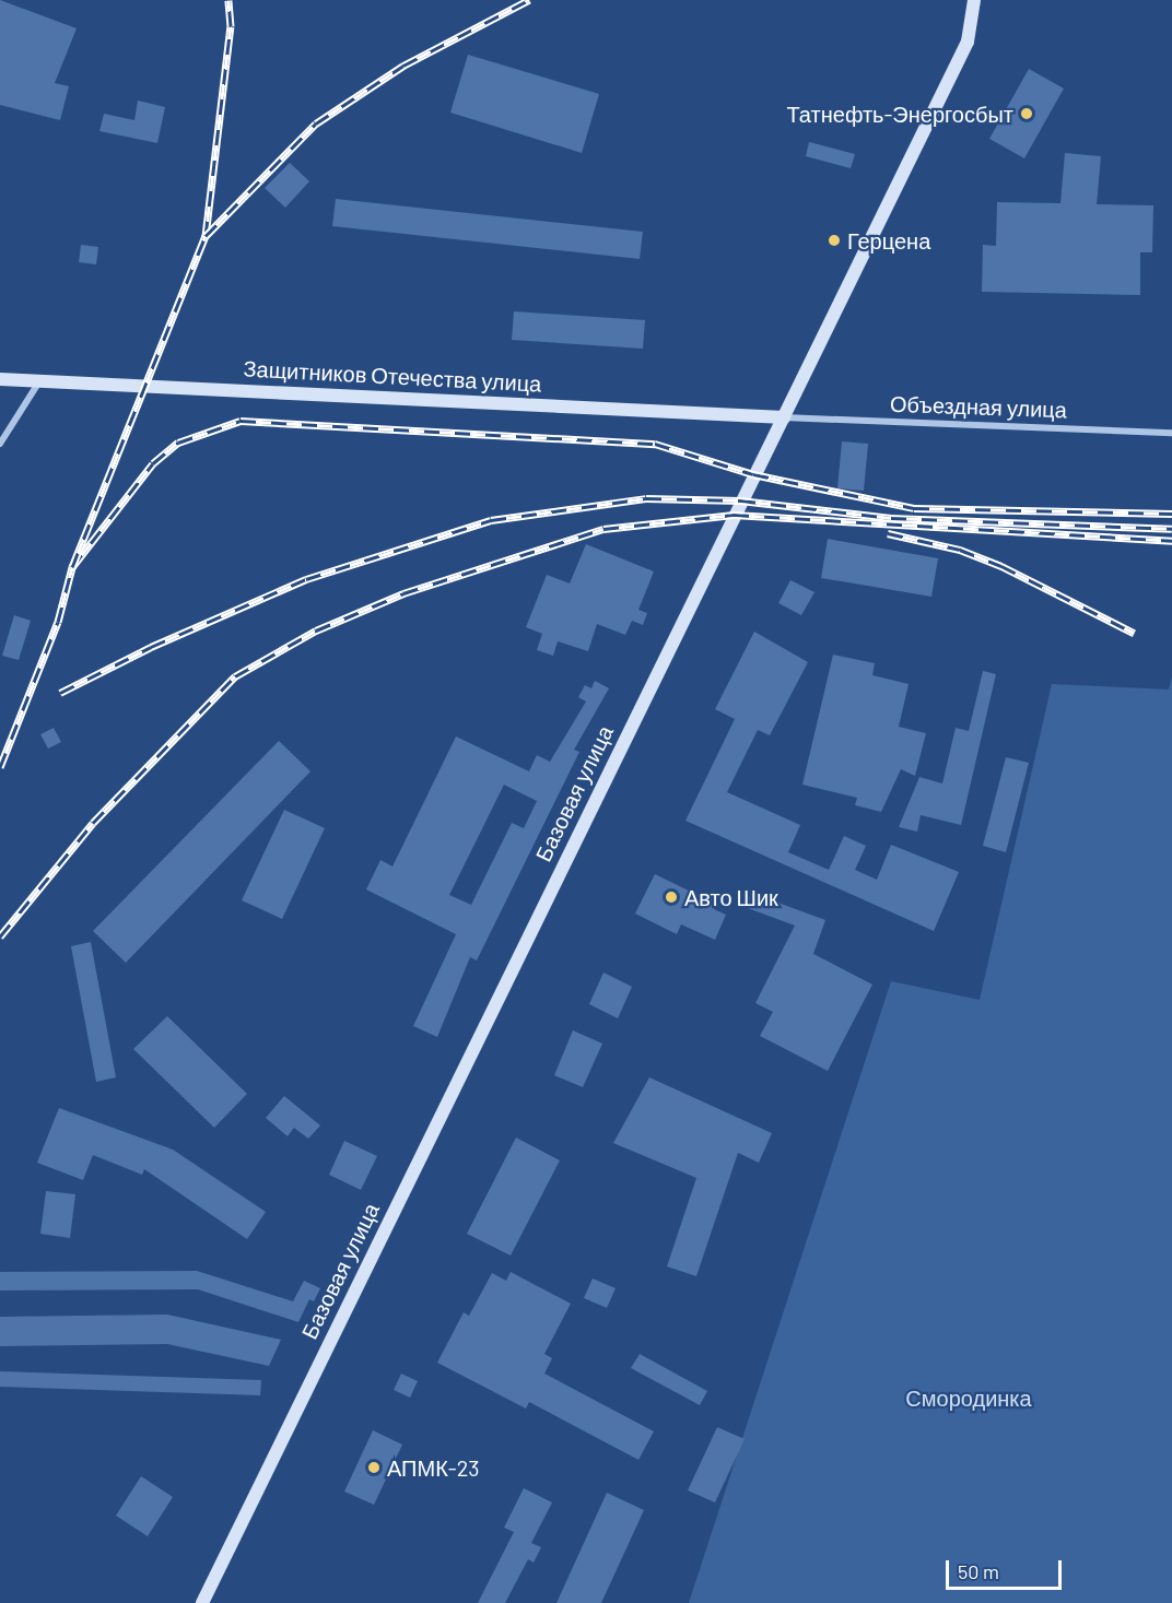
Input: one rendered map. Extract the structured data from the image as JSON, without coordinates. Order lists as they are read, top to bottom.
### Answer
{
  "streets": {
    "main road": ["Защитников Отечества улица", "Базовая улица"],
    "street": ["Объездная улица"]
  },
  "crossings": [
    ["Защитников Отечества улица", "Объездная улица"],
    ["Защитников Отечества улица", "Базовая улица"],
    ["Объездная улица", "Базовая улица"]
  ],
  "parks": ["Смородинка"],
  "places": [
    "Татнефть-Энергосбыт",
    "Герцена",
    "Авто Шик",
    "АПМК-23"
  ],
  "scale_bar": "50 m"
}
